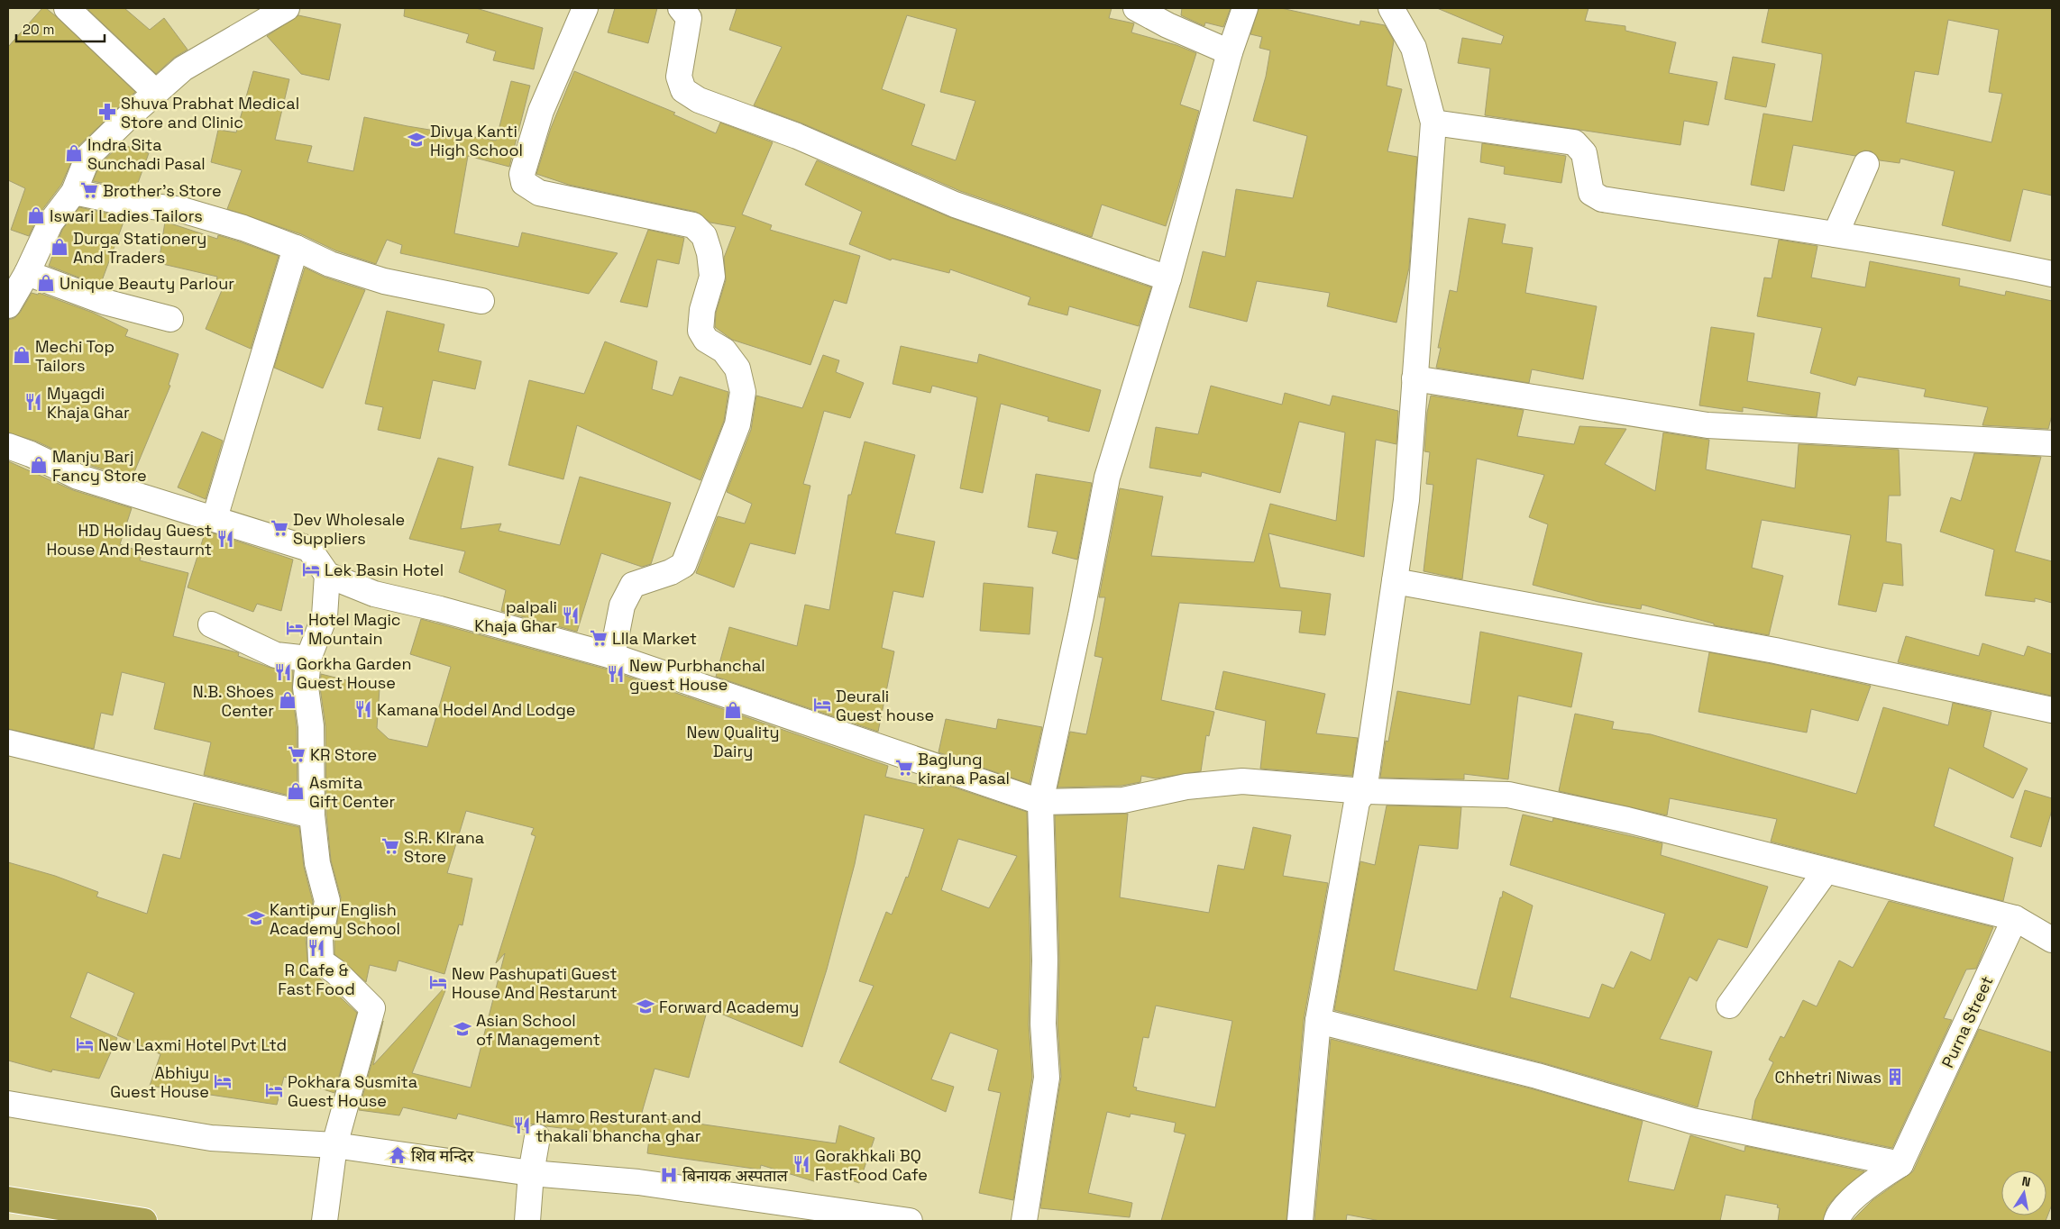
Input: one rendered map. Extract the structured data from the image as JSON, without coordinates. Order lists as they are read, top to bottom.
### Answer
{
  "streets": {
    "street": ["Purna Street"]
  },
  "places": {
    "pharmacy": ["Shuva Prabhat Medical Store and Clinic"],
    "school or university": [
      "Divya Kanti High School",
      "Kantipur English Academy School",
      "Forward Academy",
      "Asian School of Management"
    ],
    "shop": [
      "Indra Sita Sunchadi Pasal",
      "Iswari Ladies Tailors",
      "Durga Stationery And Traders",
      "Unique Beauty Parlour",
      "Mechi Top Tailors",
      "Manju Barj Fancy Store",
      "N.B. Shoes Center",
      "New Quality Dairy",
      "Asmita Gift Center"
    ],
    "supermarket": [
      "Brother's Store",
      "Dev Wholesale Suppliers",
      "LIla Market",
      "KR Store",
      "Baglung kirana Pasal",
      "S.R. KIrana Store"
    ],
    "restaurant": [
      "Myagdi Khaja Ghar",
      "HD Holiday Guest House And Restaurnt",
      "palpali Khaja Ghar",
      "Gorkha Garden Guest House",
      "New Purbhanchal guest House",
      "Kamana Hodel And Lodge",
      "R Cafe & Fast Food",
      "Hamro Resturant and thakali bhancha ghar",
      "Gorakhkali BQ FastFood Cafe"
    ],
    "hotel": [
      "Lek Basin Hotel",
      "Hotel Magic Mountain",
      "Deurali Guest house",
      "New Pashupati Guest House And Restarunt",
      "New Laxmi Hotel Pvt Ltd",
      "Abhiyu Guest House",
      "Pokhara Susmita Guest House"
    ],
    "building": ["Chhetri Niwas"],
    "temple": ["शिव मन्दिर"],
    "hospital": ["बिनायक अस्पताल"]
  },
  "scale_bar": "20 m",
  "north": "top"
}
